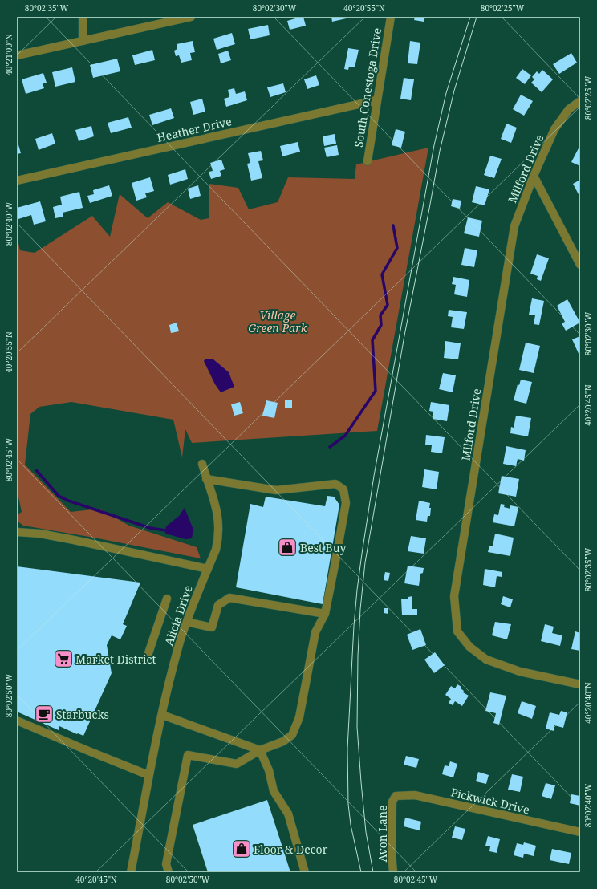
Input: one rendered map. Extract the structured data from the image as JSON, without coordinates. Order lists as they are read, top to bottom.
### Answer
{
  "streets": {
    "street": [
      "South Conestoga Drive",
      "Heather Drive",
      "Milford Drive",
      "Alicia Drive",
      "Pickwick Drive",
      "Avon Lane"
    ]
  },
  "crossings": [
    ["South Conestoga Drive", "Heather Drive"],
    ["Pickwick Drive", "Avon Lane"]
  ],
  "parks": ["Village Green Park"],
  "places": {
    "shop": ["Best Buy", "Floor & Decor"],
    "supermarket": ["Market District"],
    "cafe": ["Starbucks"]
  },
  "coordinates": [
    "80°02'35\"W",
    "80°02'30\"W",
    "40°20'55\"N",
    "80°02'25\"W",
    "40°21'00\"N",
    "80°02'40\"W",
    "40°20'45\"N",
    "80°02'45\"W",
    "80°02'50\"W",
    "40°20'40\"N"
  ]
}
